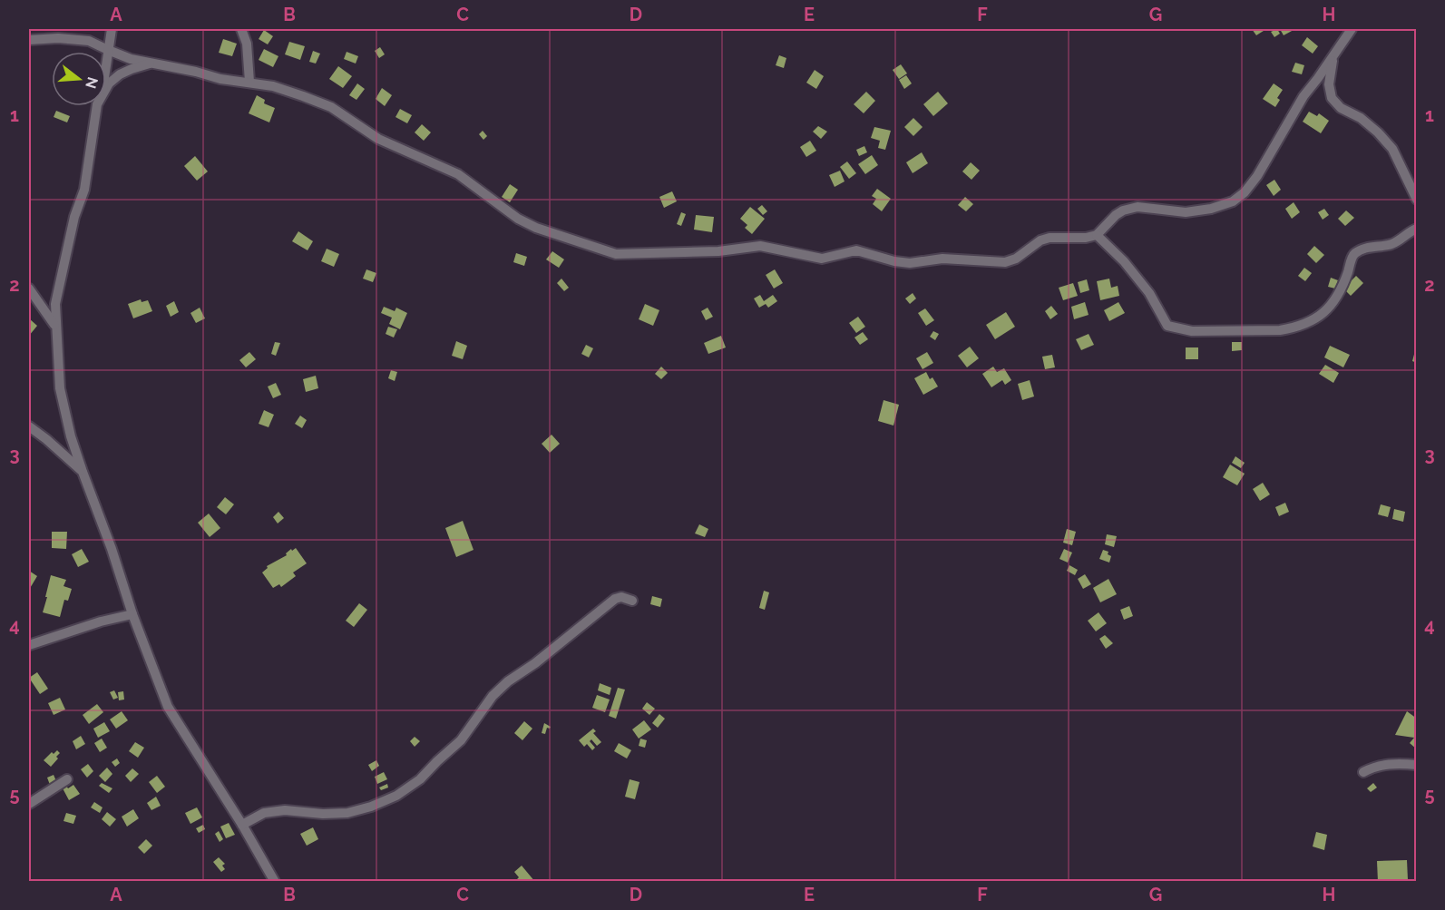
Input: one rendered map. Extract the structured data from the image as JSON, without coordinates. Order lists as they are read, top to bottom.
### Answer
{
  "north": "right",
  "grid": {
    "columns": [
      "A",
      "B",
      "C",
      "D",
      "E",
      "F",
      "G",
      "H"
    ],
    "rows": [
      "1",
      "2",
      "3",
      "4",
      "5"
    ]
  }
}
